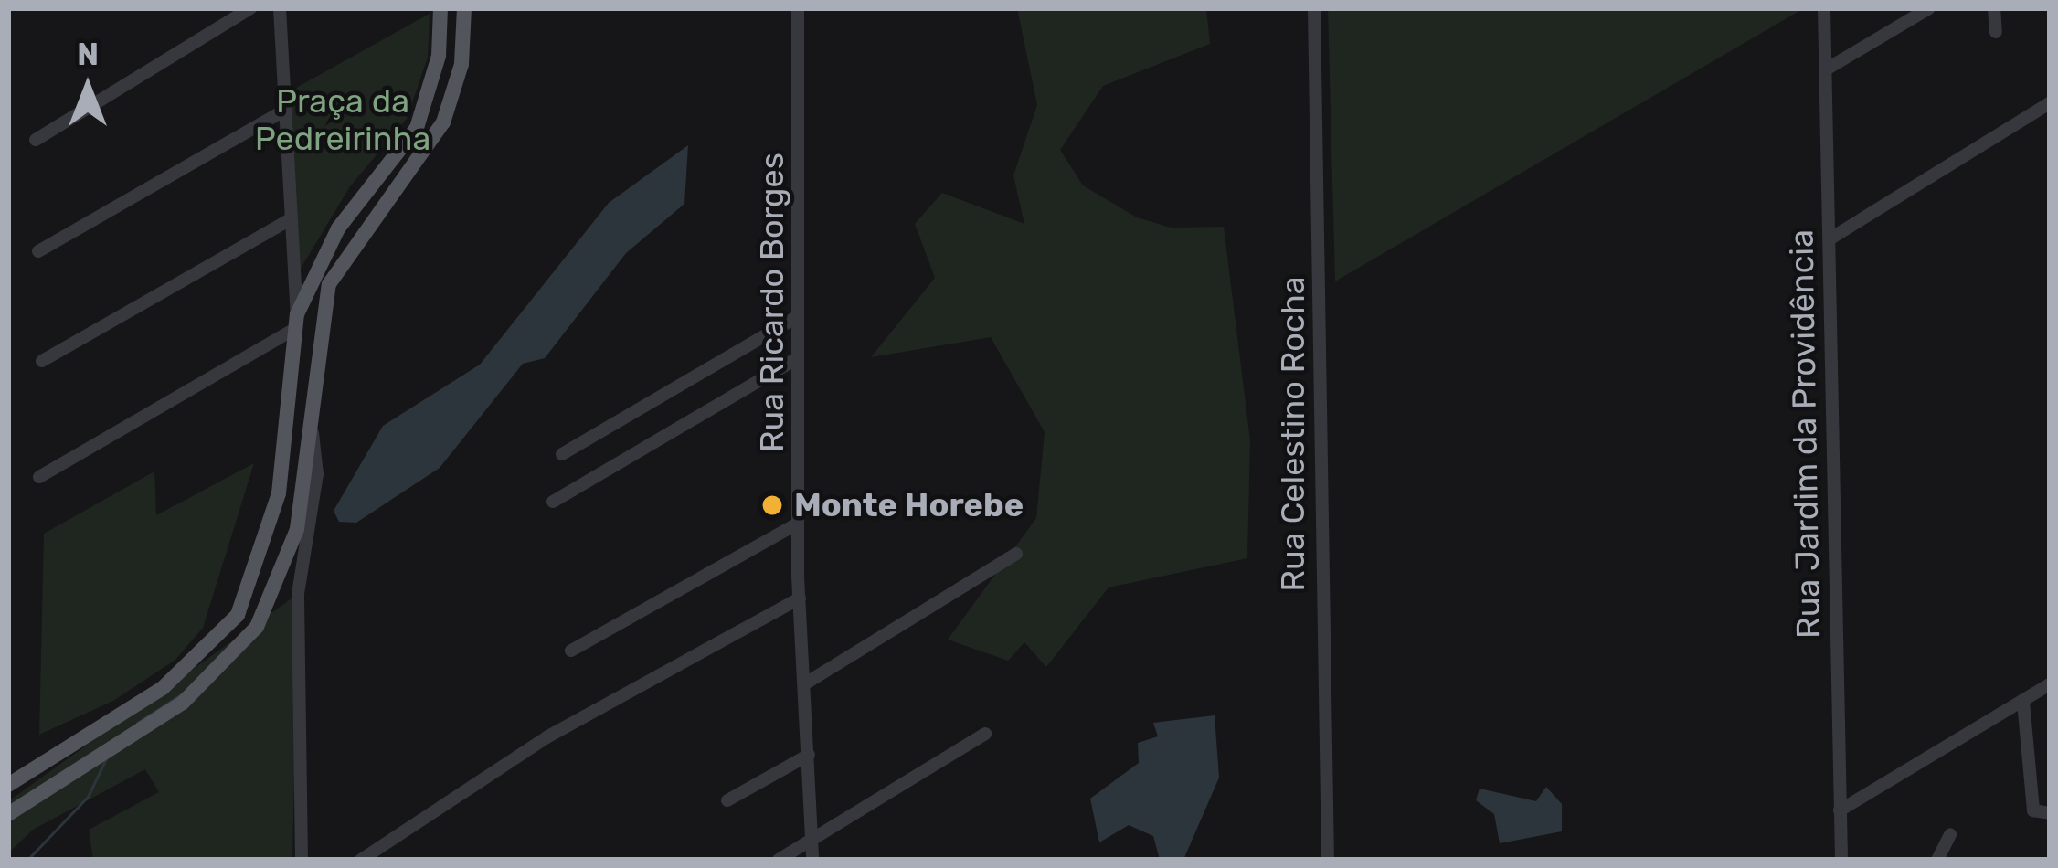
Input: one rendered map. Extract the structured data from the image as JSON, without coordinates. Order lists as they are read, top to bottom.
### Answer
{
  "streets": {
    "street": ["Rua Ricardo Borges", "Rua Celestino Rocha", "Rua Jardim da Providência"]
  },
  "parks": ["Praça da Pedreirinha"],
  "places": ["Monte Horebe"],
  "north": "top"
}
